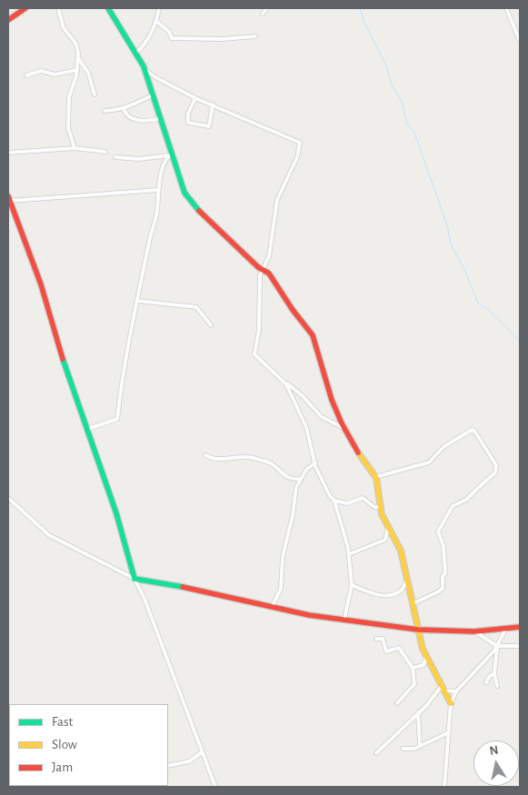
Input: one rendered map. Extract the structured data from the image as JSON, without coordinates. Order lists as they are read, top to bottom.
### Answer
{
  "legend": ["Fast", "Slow", "Jam"],
  "north": "top"
}
